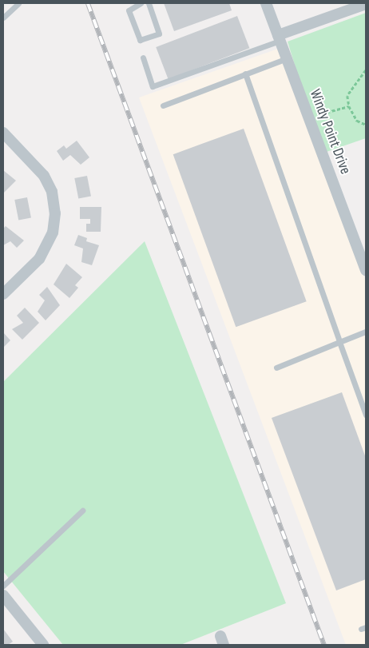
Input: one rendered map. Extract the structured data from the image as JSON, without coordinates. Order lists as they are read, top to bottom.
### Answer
{
  "streets": {
    "street": ["Windy Point Drive"]
  }
}
